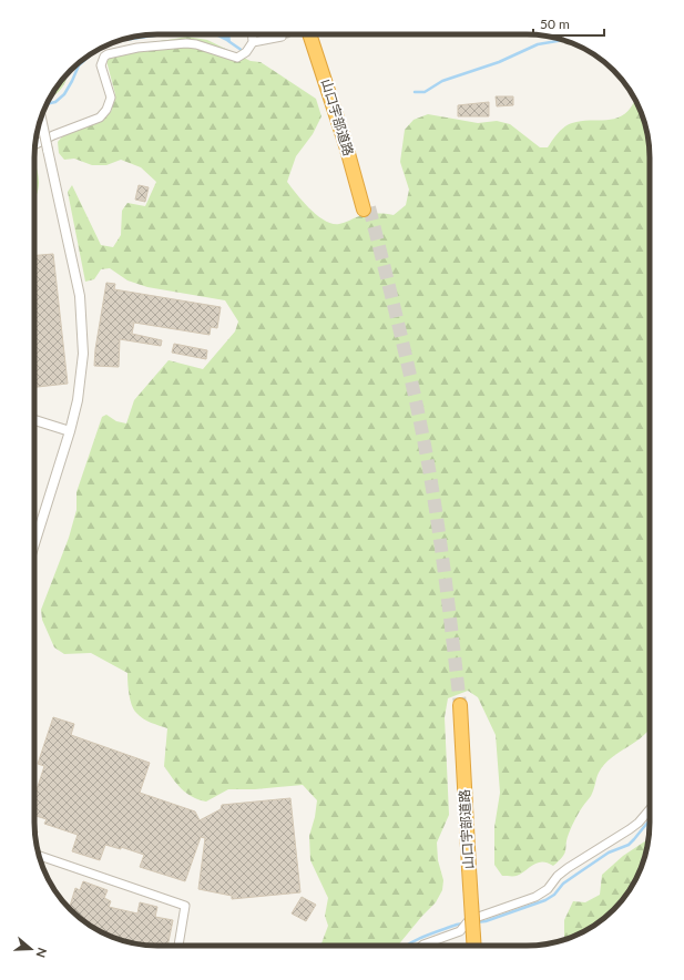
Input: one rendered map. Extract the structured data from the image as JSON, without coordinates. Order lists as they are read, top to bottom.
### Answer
{
  "streets": {
    "highway": ["山口宇部道路"]
  },
  "scale_bar": "50 m",
  "north": "right"
}
